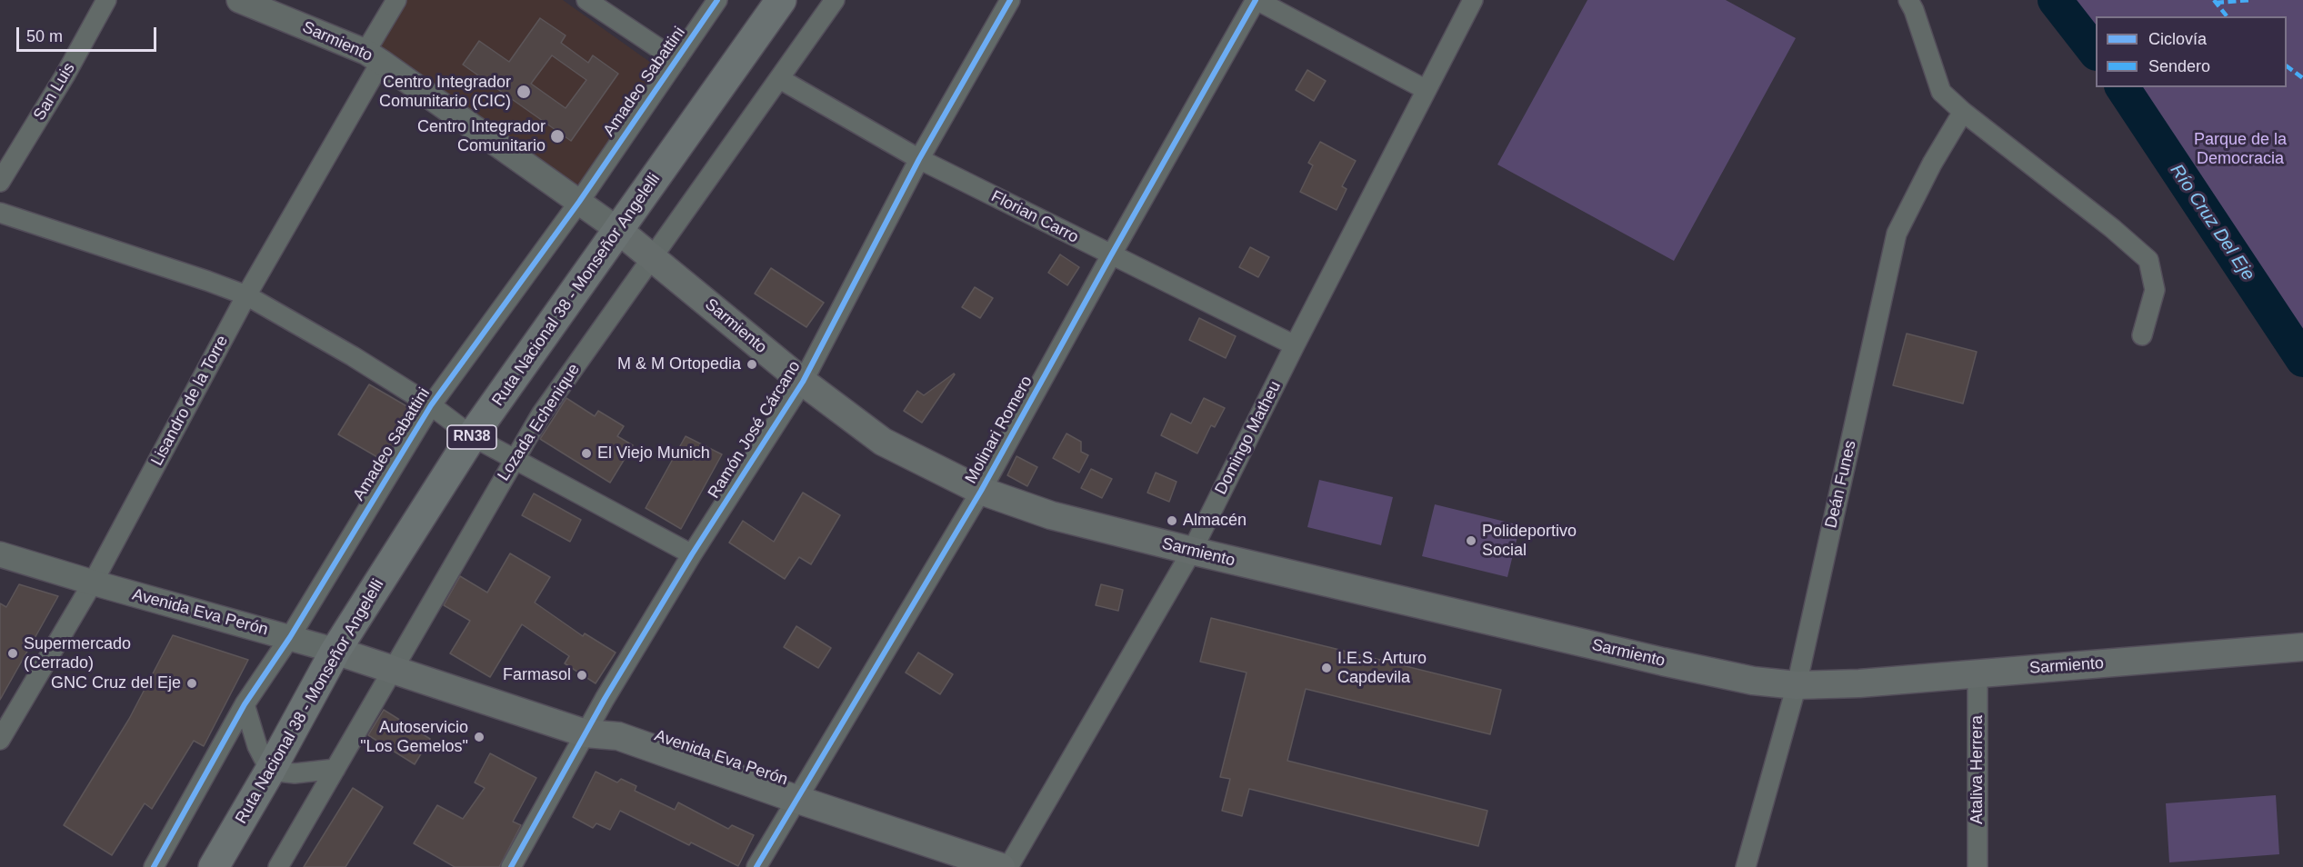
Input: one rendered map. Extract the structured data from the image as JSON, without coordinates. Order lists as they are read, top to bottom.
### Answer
{
  "streets": {
    "highway": ["Ruta Nacional 38 - Monseñor Angelelli", "RN38"],
    "main road": ["Sarmiento", "Avenida Eva Perón"],
    "street": [
      "Amadeo Sabattini",
      "San Luis",
      "Florian Carro",
      "Lisandro de la Torre",
      "Lozada Echenique",
      "Ramón José Cárcano",
      "Molinari Romero",
      "Domingo Matheu",
      "Deán Funes",
      "Ataliva Herrera"
    ]
  },
  "crossings": [
    ["Sarmiento", "Amadeo Sabattini"],
    ["Sarmiento", "Ruta Nacional 38 - Monseñor Angelelli"],
    ["Sarmiento", "Lisandro de la Torre"],
    ["Sarmiento", "Lozada Echenique"],
    ["Sarmiento", "Ramón José Cárcano"],
    ["Sarmiento", "Molinari Romero"],
    ["Sarmiento", "Domingo Matheu"],
    ["Sarmiento", "Deán Funes"],
    ["Sarmiento", "Ataliva Herrera"],
    ["Amadeo Sabattini", "Avenida Eva Perón"],
    ["Florian Carro", "Lozada Echenique"],
    ["Florian Carro", "Ramón José Cárcano"],
    ["Florian Carro", "Molinari Romero"],
    ["Florian Carro", "Domingo Matheu"],
    ["Ruta Nacional 38 - Monseñor Angelelli", "Avenida Eva Perón"],
    ["Lisandro de la Torre", "Avenida Eva Perón"],
    ["Lozada Echenique", "Avenida Eva Perón"],
    ["Ramón José Cárcano", "Avenida Eva Perón"],
    ["Molinari Romero", "Avenida Eva Perón"]
  ],
  "water": ["Río Cruz Del Eje"],
  "parks": ["Parque de la Democracia"],
  "places": [
    "Centro Integrador Comunitario (CIC)",
    "Centro Integrador Comunitario",
    "M & M Ortopedia",
    "El Viejo Munich",
    "Almacén",
    "Polideportivo Social",
    "Supermercado (Cerrado)",
    "I.E.S. Arturo Capdevila",
    "Farmasol",
    "GNC Cruz del Eje",
    "Autoservicio \"Los Gemelos\""
  ],
  "legend": ["Ciclovía", "Sendero"],
  "scale_bar": "50 m"
}
